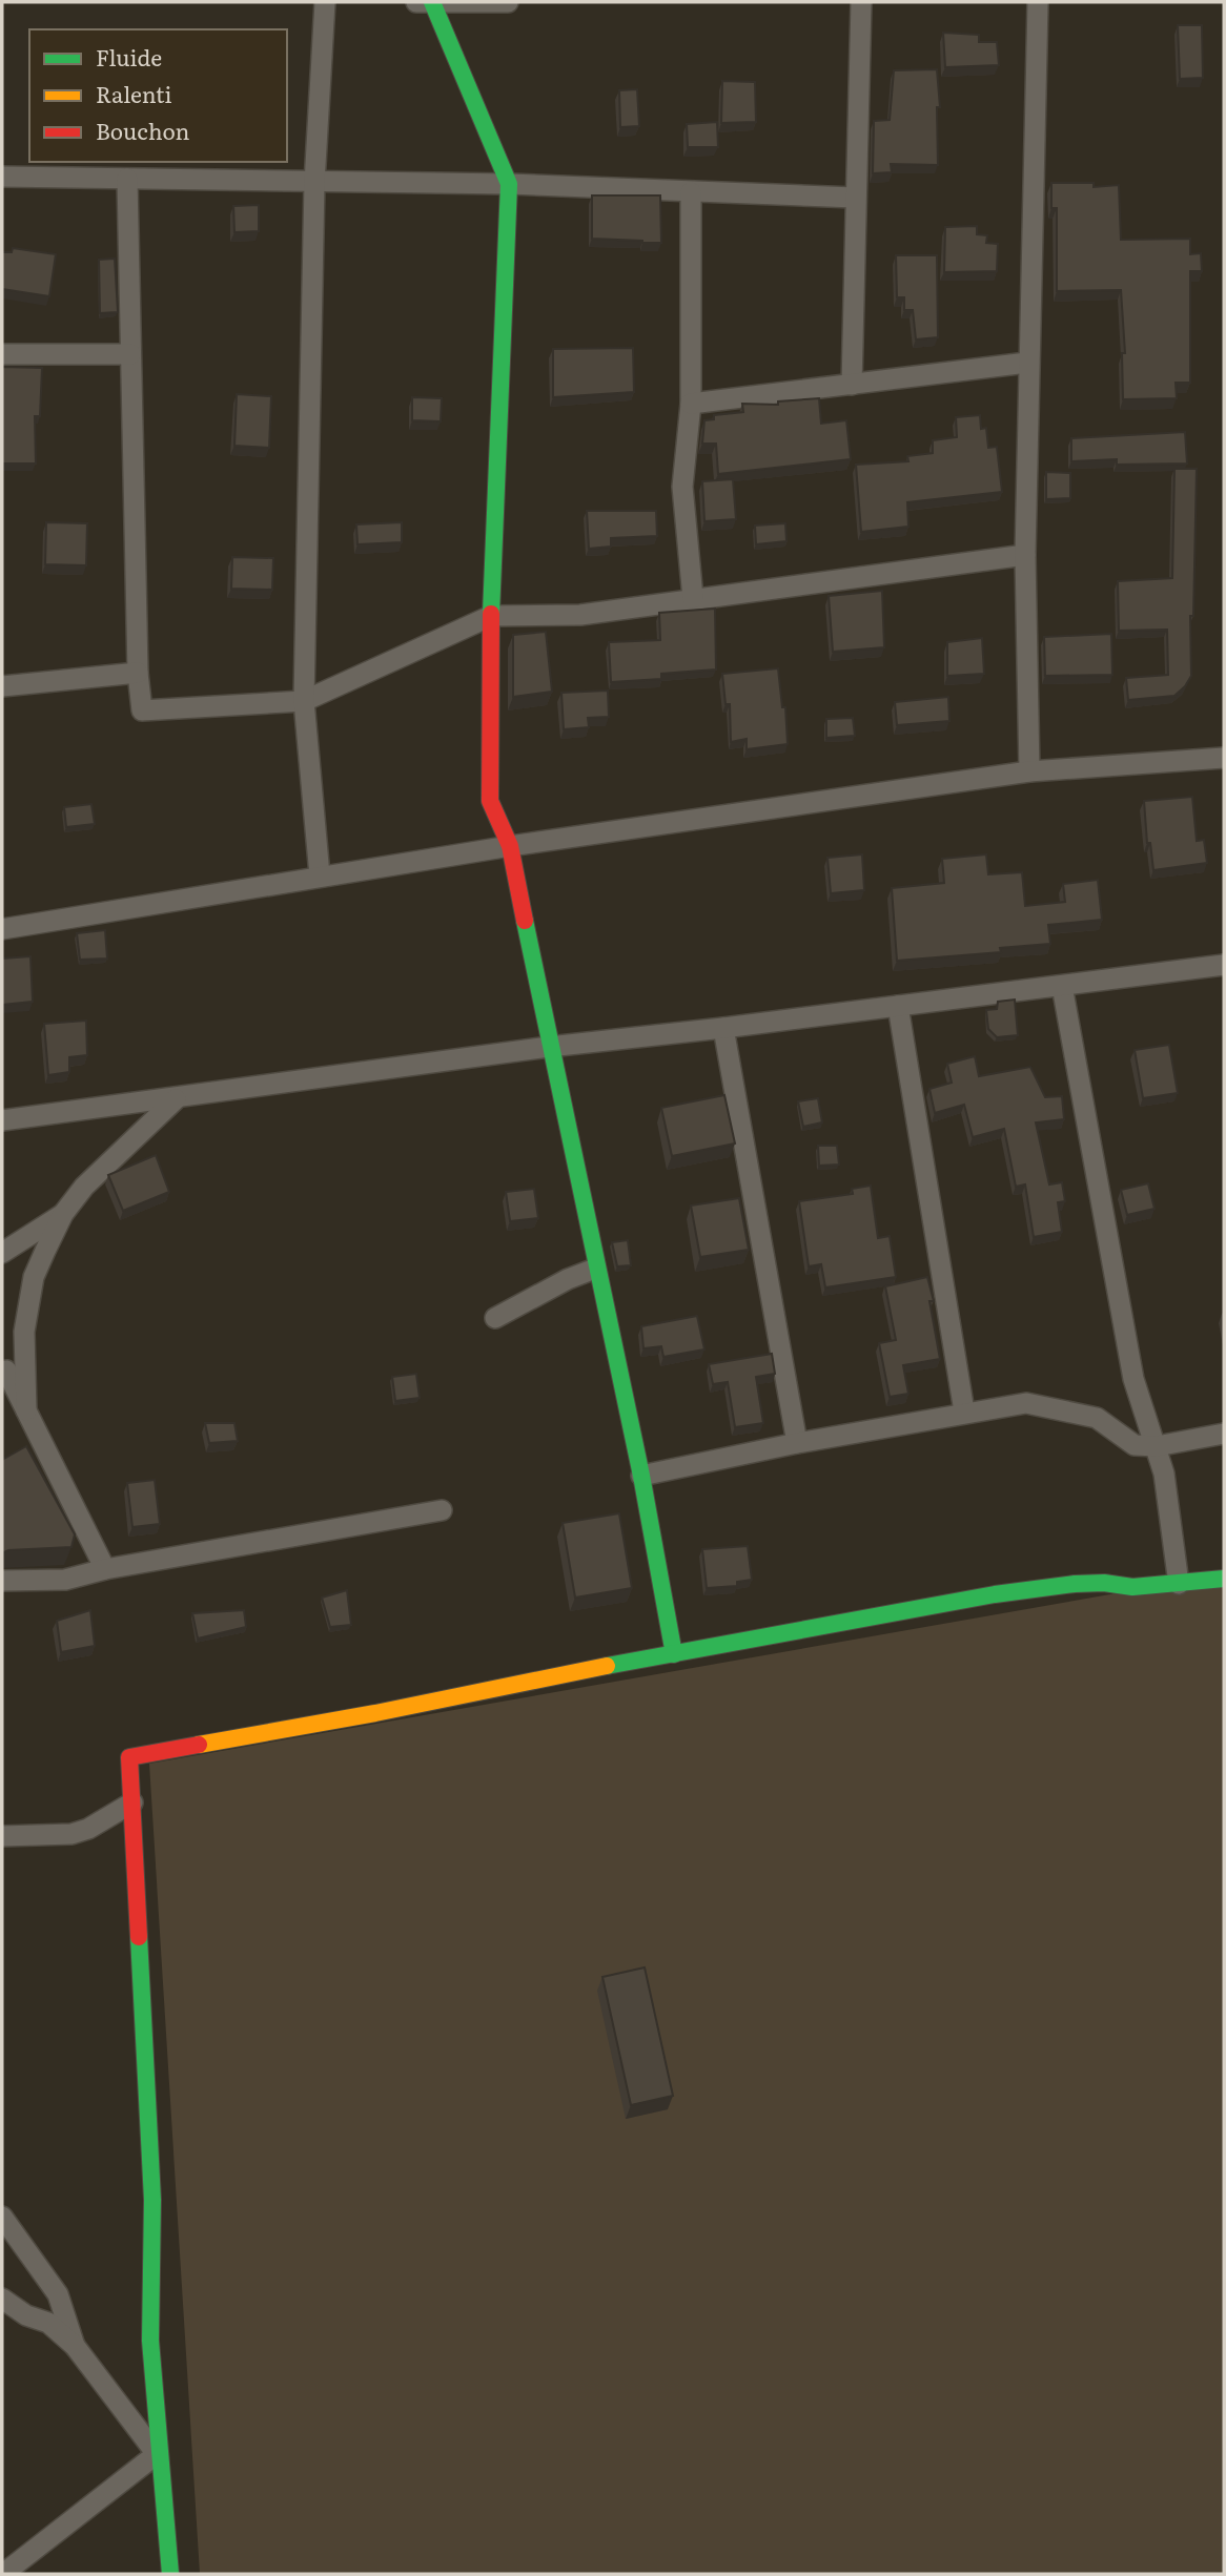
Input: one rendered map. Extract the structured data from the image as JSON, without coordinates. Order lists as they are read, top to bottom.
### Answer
{
  "legend": ["Fluide", "Ralenti", "Bouchon"]
}
